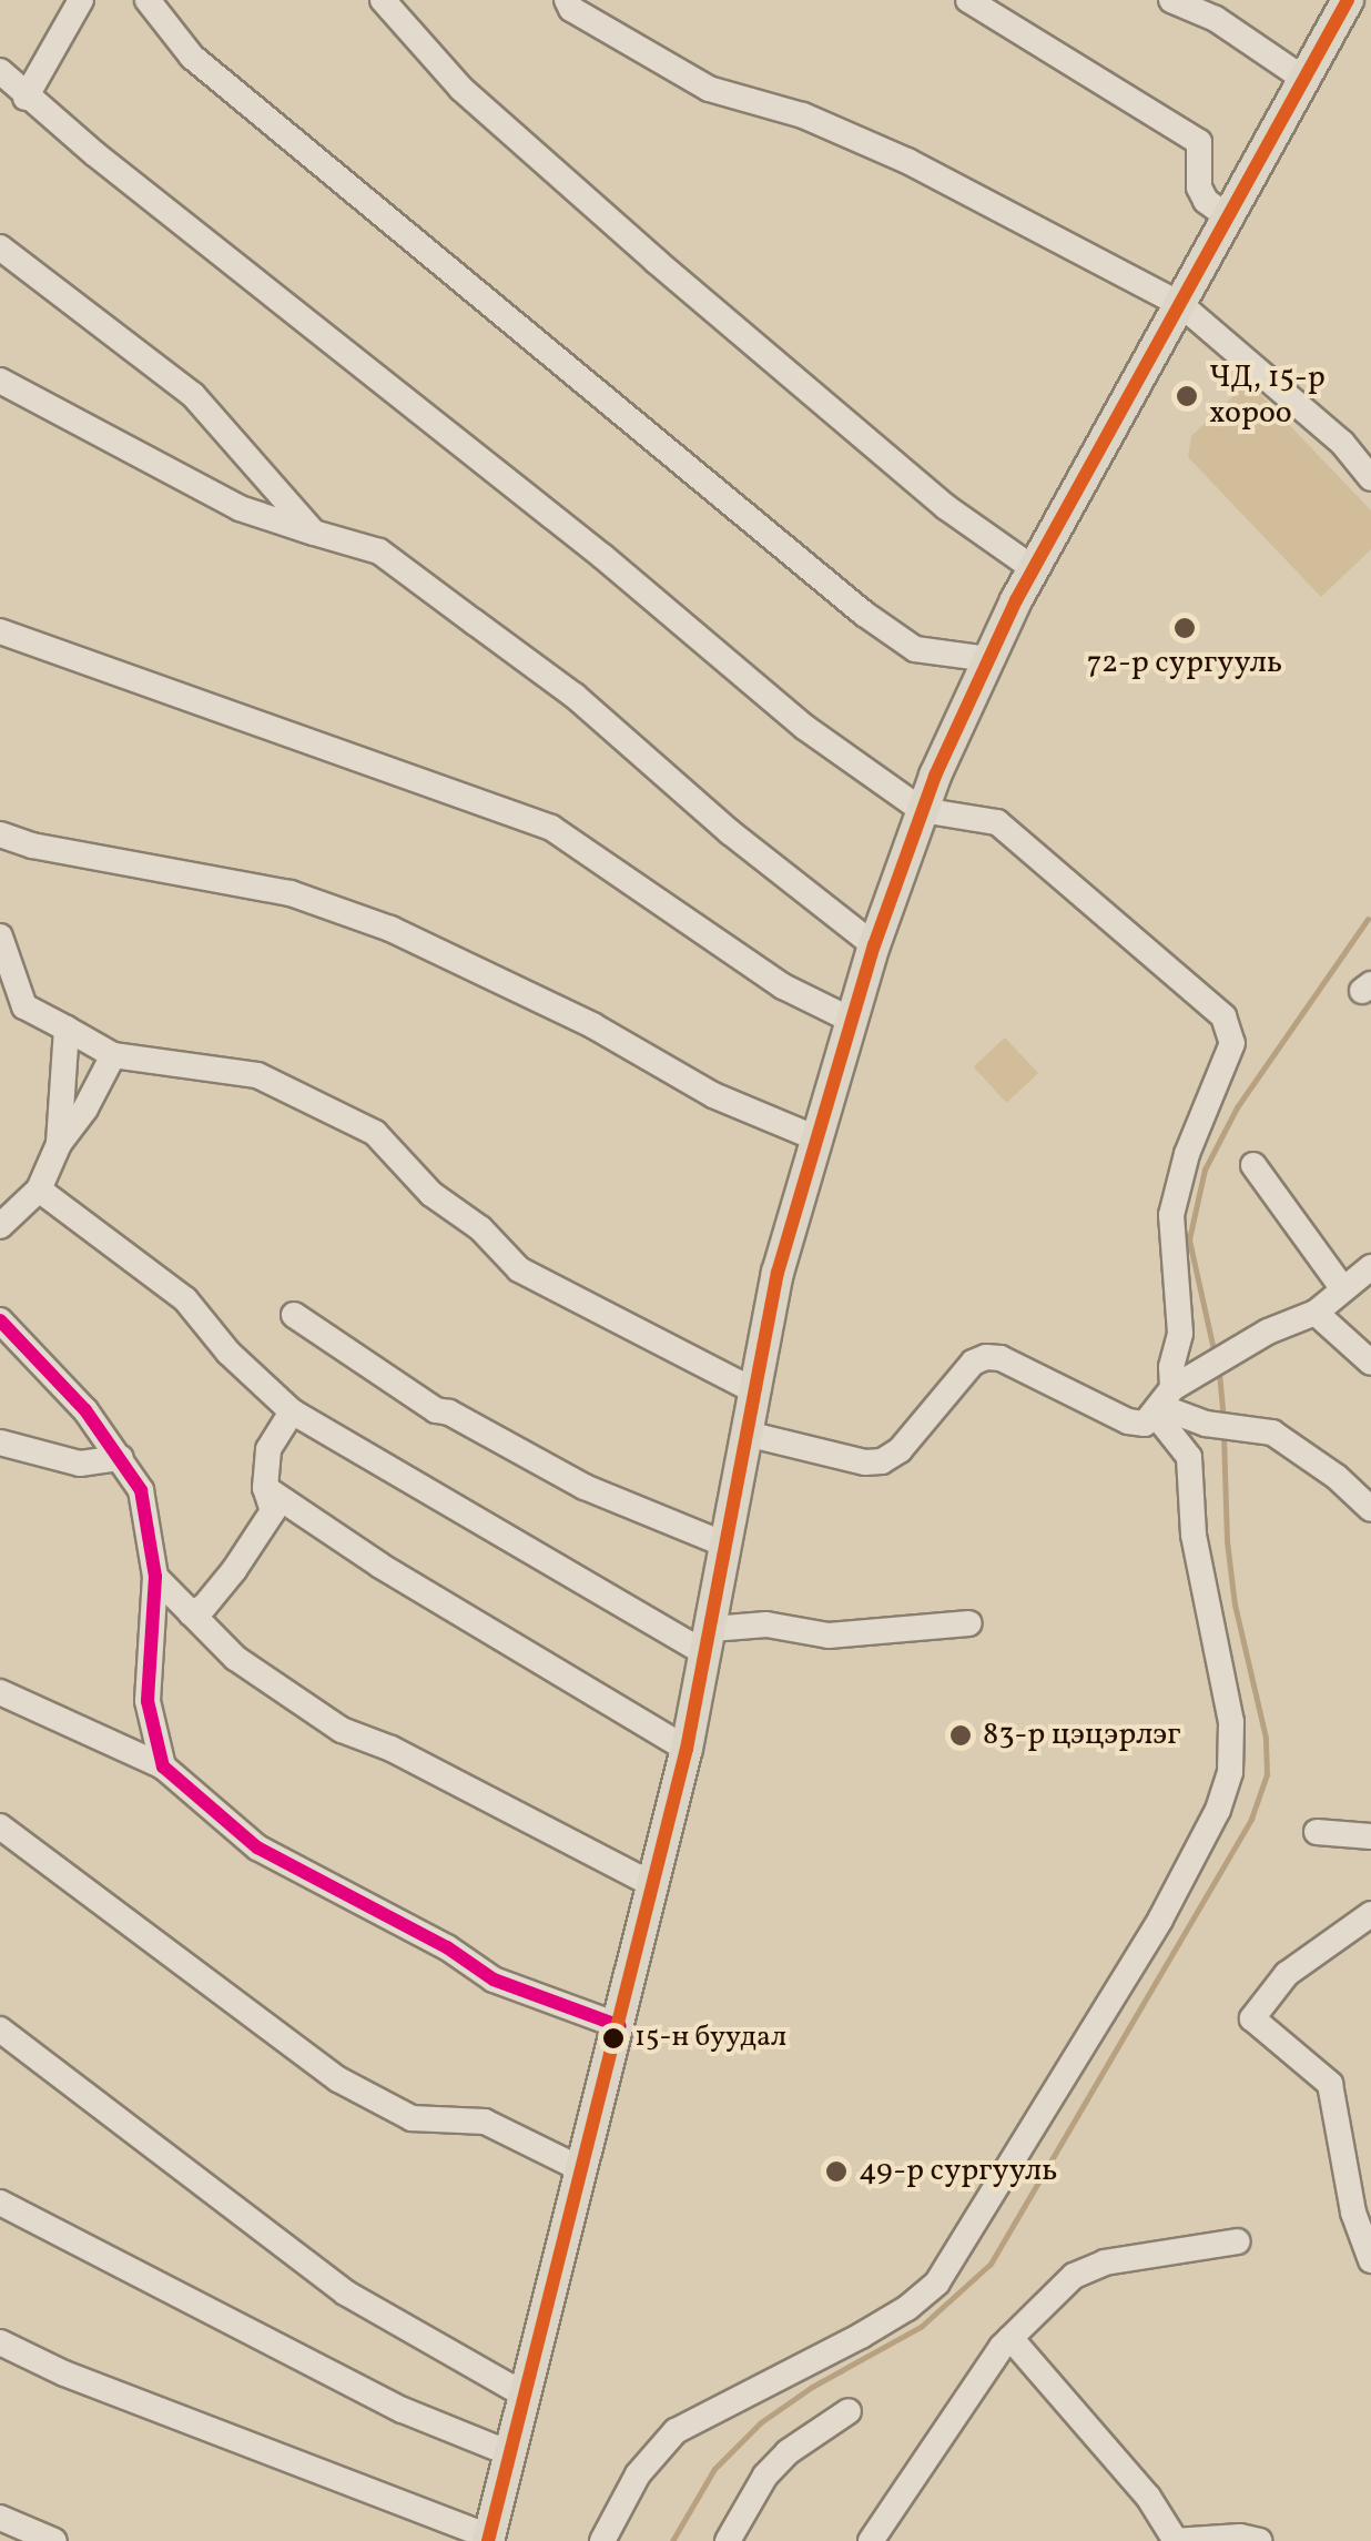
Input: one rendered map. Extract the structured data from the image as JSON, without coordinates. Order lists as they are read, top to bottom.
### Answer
{
  "places": [
    "ЧД, 15-р хороо",
    "72-р сургууль",
    "83-р цэцэрлэг",
    "15-н буудал",
    "49-р сургууль"
  ]
}
